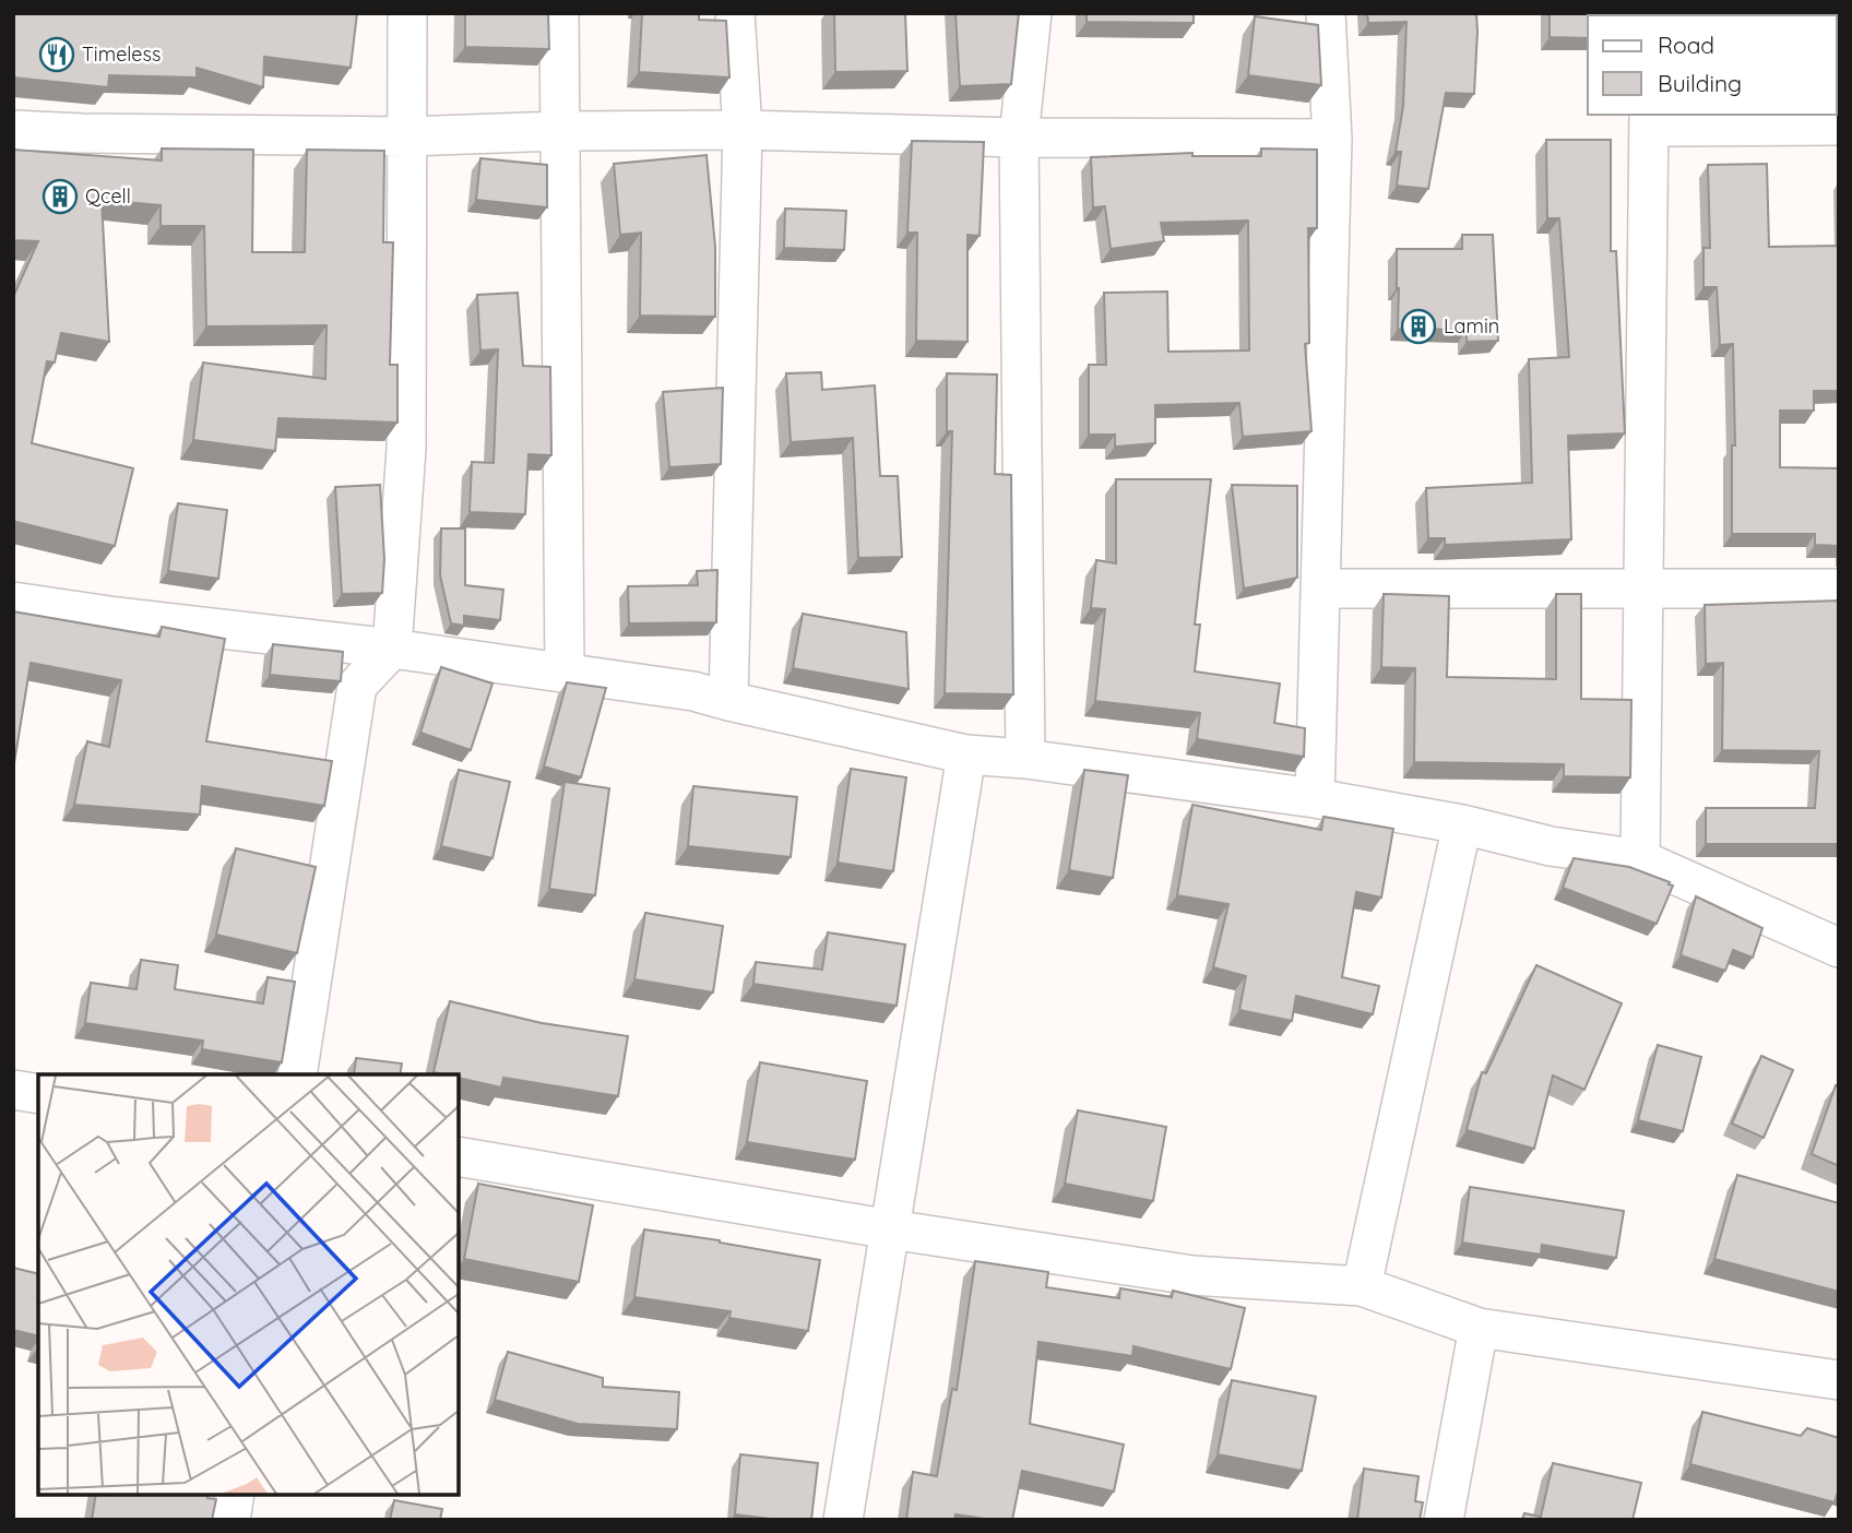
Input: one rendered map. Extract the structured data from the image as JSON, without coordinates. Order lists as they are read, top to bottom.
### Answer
{
  "places": {
    "restaurant": ["Timeless"],
    "building": ["Qcell", "Lamin"]
  },
  "legend": ["Road", "Building"]
}
